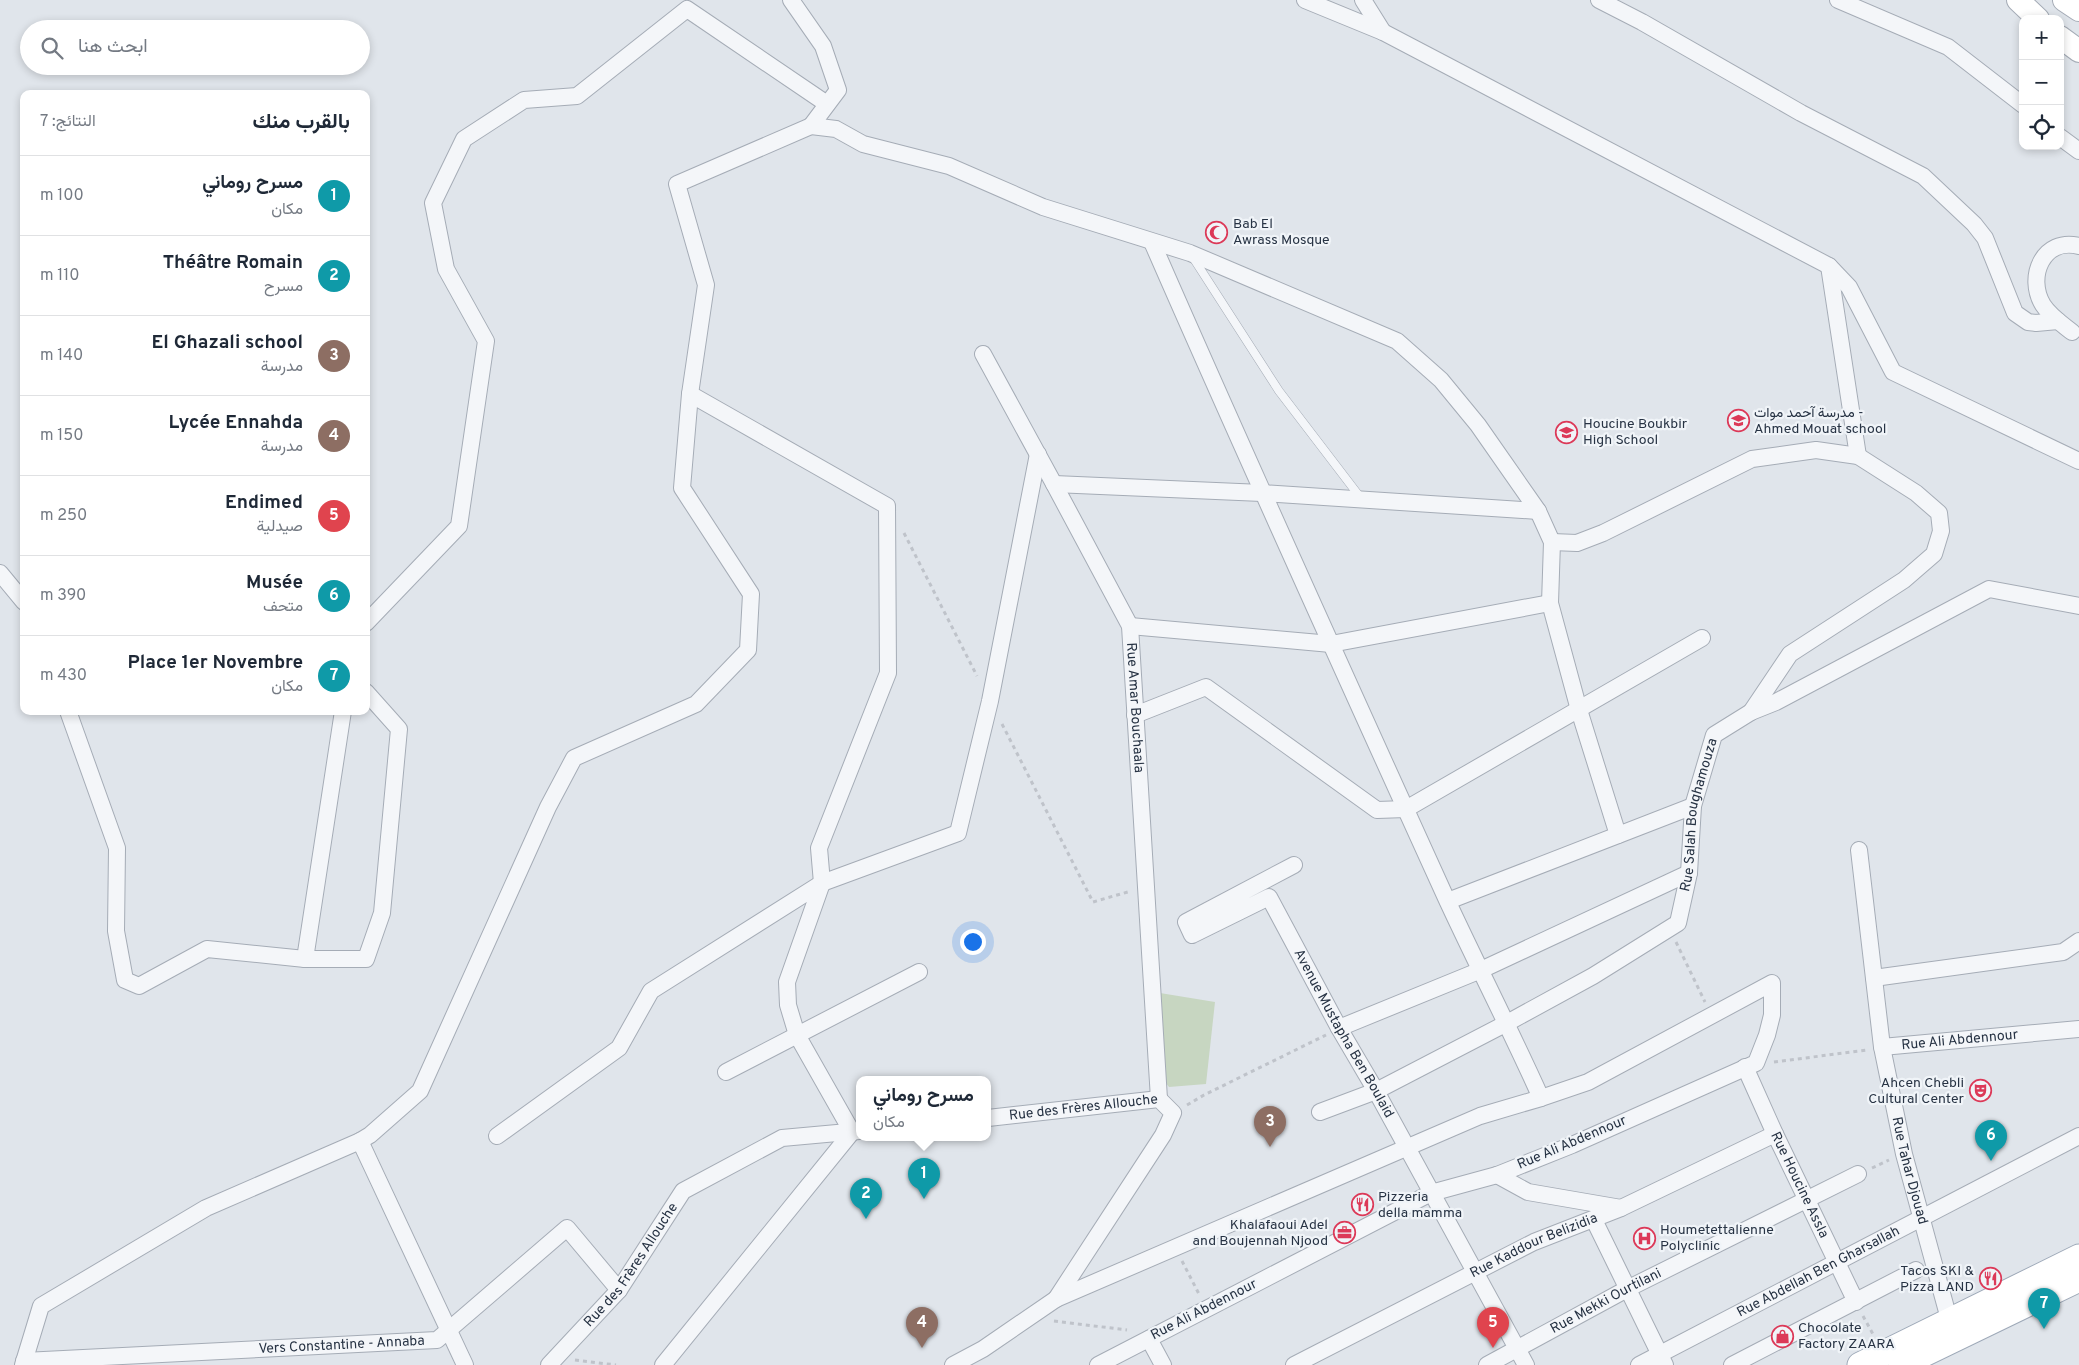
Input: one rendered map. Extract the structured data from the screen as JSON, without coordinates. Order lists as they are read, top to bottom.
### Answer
{
  "streets": {
    "street": [
      "Rue Amar Bouchaala",
      "Rue Salah Boughamouza",
      "Avenue Mustapha Ben Boulaid",
      "Rue Ali Abdennour",
      "Rue des Frères Allouche",
      "Rue Tahar Djouad",
      "Rue Houcine Assla",
      "Rue Kaddour Belizidia",
      "Rue Abdellah Ben Gharsallah",
      "Rue Mekki Ourtilani",
      "Vers Constantine - Annaba"
    ]
  },
  "crossings": [
    ["Rue Amar Bouchaala", "Rue des Frères Allouche"],
    ["Rue Salah Boughamouza", "Avenue Mustapha Ben Boulaid"],
    ["Avenue Mustapha Ben Boulaid", "Rue Ali Abdennour"],
    ["Avenue Mustapha Ben Boulaid", "Rue Kaddour Belizidia"],
    ["Avenue Mustapha Ben Boulaid", "Rue Mekki Ourtilani"],
    ["Rue Ali Abdennour", "Rue Tahar Djouad"],
    ["Rue Ali Abdennour", "Rue Houcine Assla"],
    ["Rue des Frères Allouche", "Vers Constantine - Annaba"],
    ["Rue Tahar Djouad", "Rue Abdellah Ben Gharsallah"],
    ["Rue Houcine Assla", "Rue Kaddour Belizidia"],
    ["Rue Houcine Assla", "Rue Abdellah Ben Gharsallah"],
    ["Rue Houcine Assla", "Rue Mekki Ourtilani"]
  ],
  "places": {
    "mosque": ["Bab El Awrass Mosque"],
    "school or university": ["مدرسة آحمد موات - Ahmed Mouat school", "Houcine Boukbir High School"],
    "theatre": ["Ahcen Chebli Cultural Center"],
    "restaurant": ["Pizzeria della mamma", "Tacos SKI & Pizza LAND"],
    "office": ["Khalafaoui Adel and Boujennah Njood"],
    "hospital": ["Houmetettalienne Polyclinic"],
    "shop": ["Chocolate Factory ZAARA"]
  },
  "page": {
    "map_buttons": ["+", "−"],
    "search": "ابحث هنا",
    "heading": ["بالقرب منك", "النتائج: 7"],
    "list": [
      {
        "mark": "1",
        "name": "مسرح روماني",
        "note": "مكان",
        "value": "100 m"
      },
      {
        "mark": "2",
        "name": "Théâtre Romain",
        "note": "مسرح",
        "value": "110 m"
      },
      {
        "mark": "3",
        "name": "El Ghazali school",
        "note": "مدرسة",
        "value": "140 m"
      },
      {
        "mark": "4",
        "name": "Lycée Ennahda",
        "note": "مدرسة",
        "value": "150 m"
      },
      {
        "mark": "5",
        "name": "Endimed",
        "note": "صيدلية",
        "value": "250 m"
      },
      {
        "mark": "6",
        "name": "Musée",
        "note": "متحف",
        "value": "390 m"
      },
      {
        "mark": "7",
        "name": "Place 1er Novembre",
        "note": "مكان",
        "value": "430 m"
      }
    ],
    "popup": ["مسرح روماني", "مكان"],
    "pins": [
      "3",
      "6",
      "1",
      "2",
      "7",
      "4",
      "5"
    ]
  }
}
